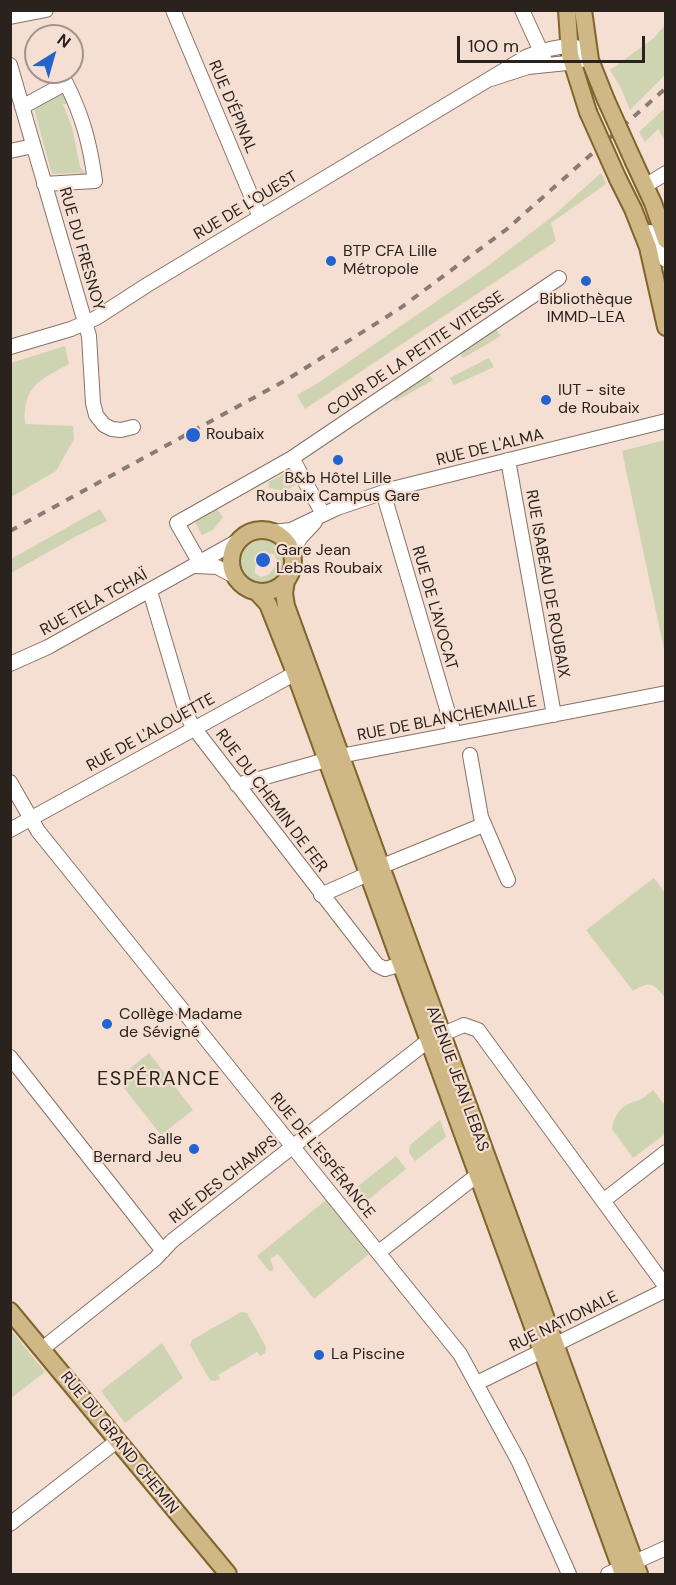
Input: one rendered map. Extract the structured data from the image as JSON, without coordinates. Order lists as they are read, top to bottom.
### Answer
{
  "streets": {
    "main road": ["AVENUE JEAN LEBAS", "RUE DU GRAND CHEMIN"],
    "street": [
      "RUE D'ÉPINAL",
      "RUE DE L'OUEST",
      "RUE DU FRESNOY",
      "COUR DE LA PETITE VITESSE",
      "RUE DE L'ALMA",
      "RUE ISABEAU DE ROUBAIX",
      "RUE TELA TCHAÏ",
      "RUE DE L'AVOCAT",
      "RUE DE BLANCHEMAILLE",
      "RUE DE L'ALOUETTE",
      "RUE DU CHEMIN DE FER",
      "RUE DE L'ESPÉRANCE",
      "RUE DES CHAMPS",
      "RUE NATIONALE"
    ]
  },
  "crossings": [
    ["RUE D'ÉPINAL", "RUE DE L'OUEST"],
    ["RUE DE L'OUEST", "RUE DU FRESNOY"],
    ["COUR DE LA PETITE VITESSE", "RUE TELA TCHAÏ"],
    ["RUE DE L'ALMA", "RUE ISABEAU DE ROUBAIX"],
    ["RUE DE L'ALMA", "RUE TELA TCHAÏ"],
    ["RUE DE L'ALMA", "RUE DE L'AVOCAT"],
    ["RUE DE L'ALMA", "AVENUE JEAN LEBAS"],
    ["RUE ISABEAU DE ROUBAIX", "RUE DE BLANCHEMAILLE"],
    ["RUE TELA TCHAÏ", "RUE DU CHEMIN DE FER"],
    ["RUE TELA TCHAÏ", "AVENUE JEAN LEBAS"],
    ["RUE DE L'AVOCAT", "RUE DE BLANCHEMAILLE"],
    ["RUE DE BLANCHEMAILLE", "RUE DU CHEMIN DE FER"],
    ["RUE DE BLANCHEMAILLE", "AVENUE JEAN LEBAS"],
    ["RUE DE L'ALOUETTE", "RUE DU CHEMIN DE FER"],
    ["RUE DE L'ALOUETTE", "AVENUE JEAN LEBAS"],
    ["RUE DE L'ALOUETTE", "RUE DE L'ESPÉRANCE"],
    ["RUE DU CHEMIN DE FER", "AVENUE JEAN LEBAS"],
    ["AVENUE JEAN LEBAS", "RUE DES CHAMPS"],
    ["AVENUE JEAN LEBAS", "RUE NATIONALE"],
    ["RUE DE L'ESPÉRANCE", "RUE DES CHAMPS"],
    ["RUE DE L'ESPÉRANCE", "RUE NATIONALE"],
    ["RUE DES CHAMPS", "RUE DU GRAND CHEMIN"]
  ],
  "districts": ["ESPÉRANCE"],
  "places": [
    "BTP CFA Lille Métropole",
    "Bibliothèque IMMD-LEA",
    "IUT − site de Roubaix",
    "Roubaix",
    "B&b Hôtel Lille Roubaix Campus Gare",
    "Gare Jean Lebas Roubaix",
    "Collège Madame de Sévigné",
    "Salle Bernard Jeu",
    "La Piscine"
  ],
  "scale_bar": "100 m",
  "north": "top right"
}
